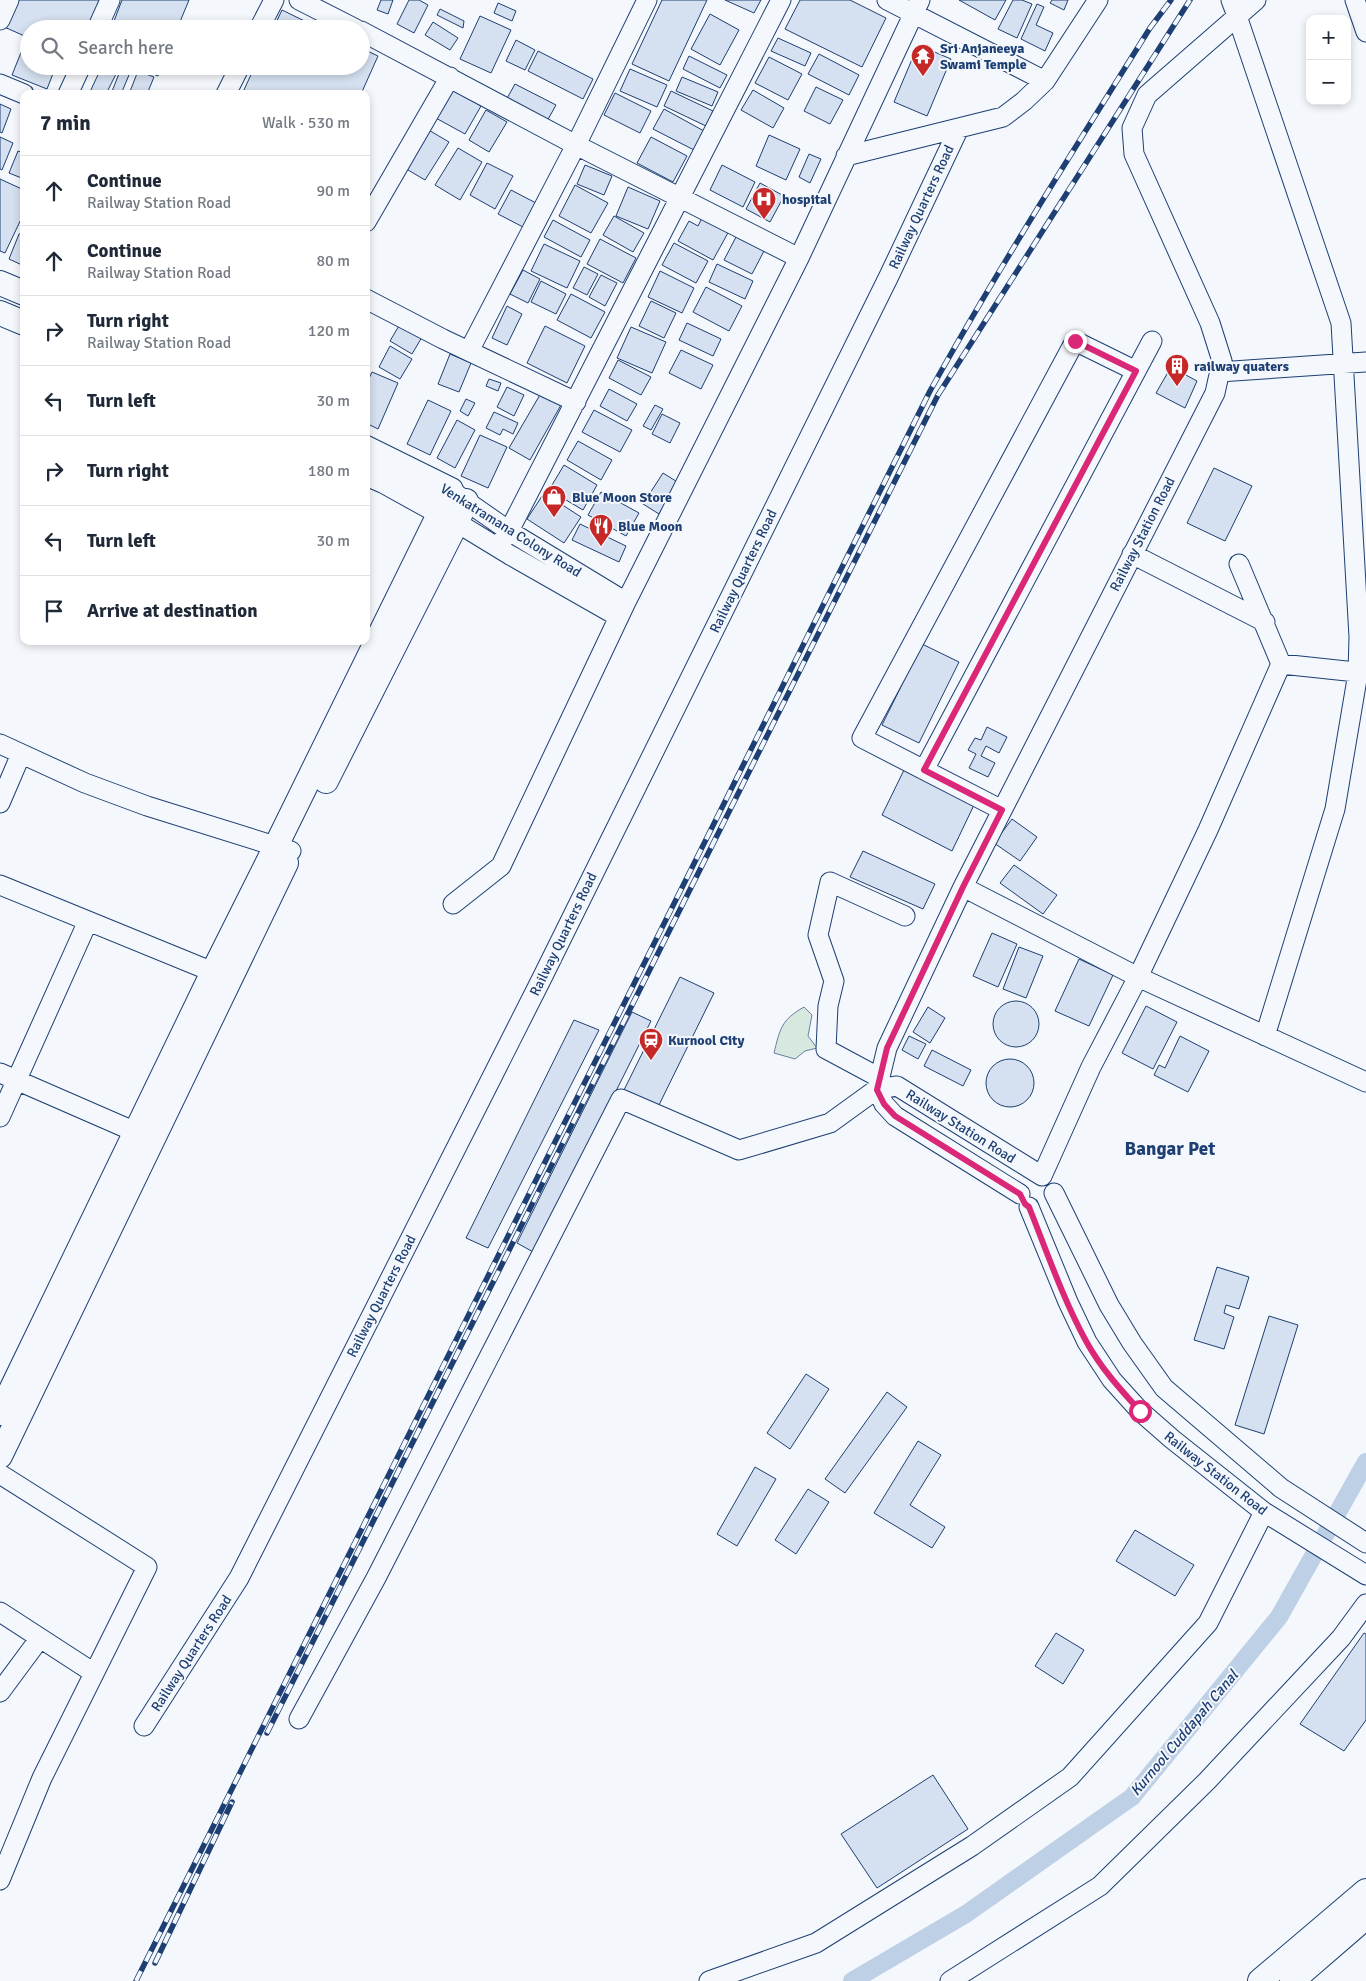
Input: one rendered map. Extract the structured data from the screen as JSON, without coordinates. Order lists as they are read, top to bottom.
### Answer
{
  "streets": {
    "main road": ["Venkatramana Colony Road"],
    "street": ["Railway Quarters Road", "Railway Station Road"]
  },
  "districts": ["Bangar Pet"],
  "water": ["Kurnool Cuddapah Canal"],
  "places": {
    "temple": ["Sri Anjaneeya Swami Temple"],
    "hospital": ["hospital"],
    "building": ["railway quaters"],
    "shop": ["Blue Moon Store"],
    "restaurant": ["Blue Moon"],
    "station": ["Kurnool City"]
  },
  "page": {
    "map_buttons": ["+", "−"],
    "search": "Search here",
    "heading": ["7 min", "Walk · 530 m"],
    "list": [
      ["Continue", "Railway Station Road", "90 m"],
      ["Continue", "Railway Station Road", "80 m"],
      ["Turn right", "Railway Station Road", "120 m"],
      ["Turn left", "30 m"],
      ["Turn right", "180 m"],
      ["Turn left", "30 m"],
      "Arrive at destination"
    ]
  }
}
